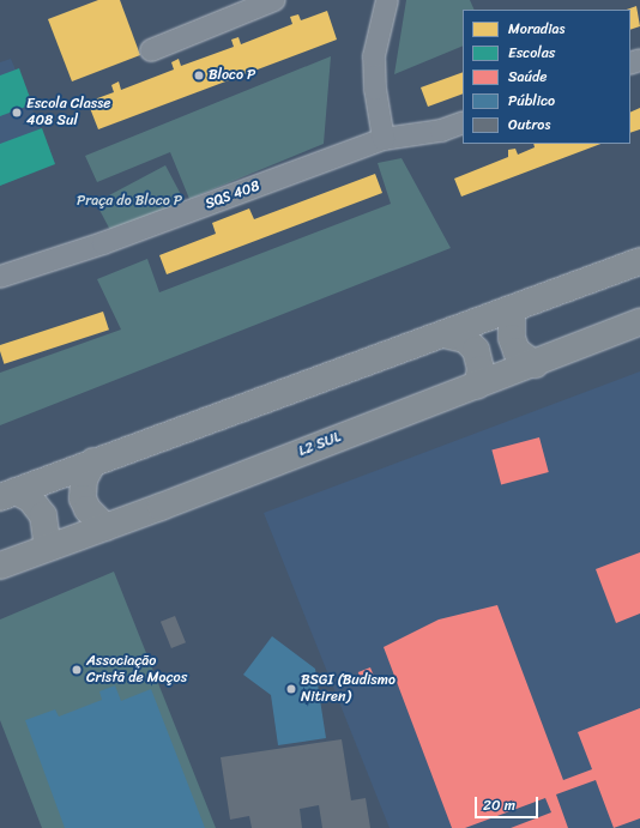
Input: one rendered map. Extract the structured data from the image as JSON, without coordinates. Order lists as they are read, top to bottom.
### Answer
{
  "streets": {
    "main road": ["L2 SUL"],
    "street": ["SQS 408"]
  },
  "parks": ["Praça do Bloco P"],
  "places": [
    "Bloco P",
    "Escola Classe 408 Sul",
    "Associação Cristã de Moços",
    "BSGI (Budismo Nitiren)"
  ],
  "legend": [
    "Moradias",
    "Escolas",
    "Saúde",
    "Público",
    "Outros"
  ],
  "scale_bar": "20 m"
}
